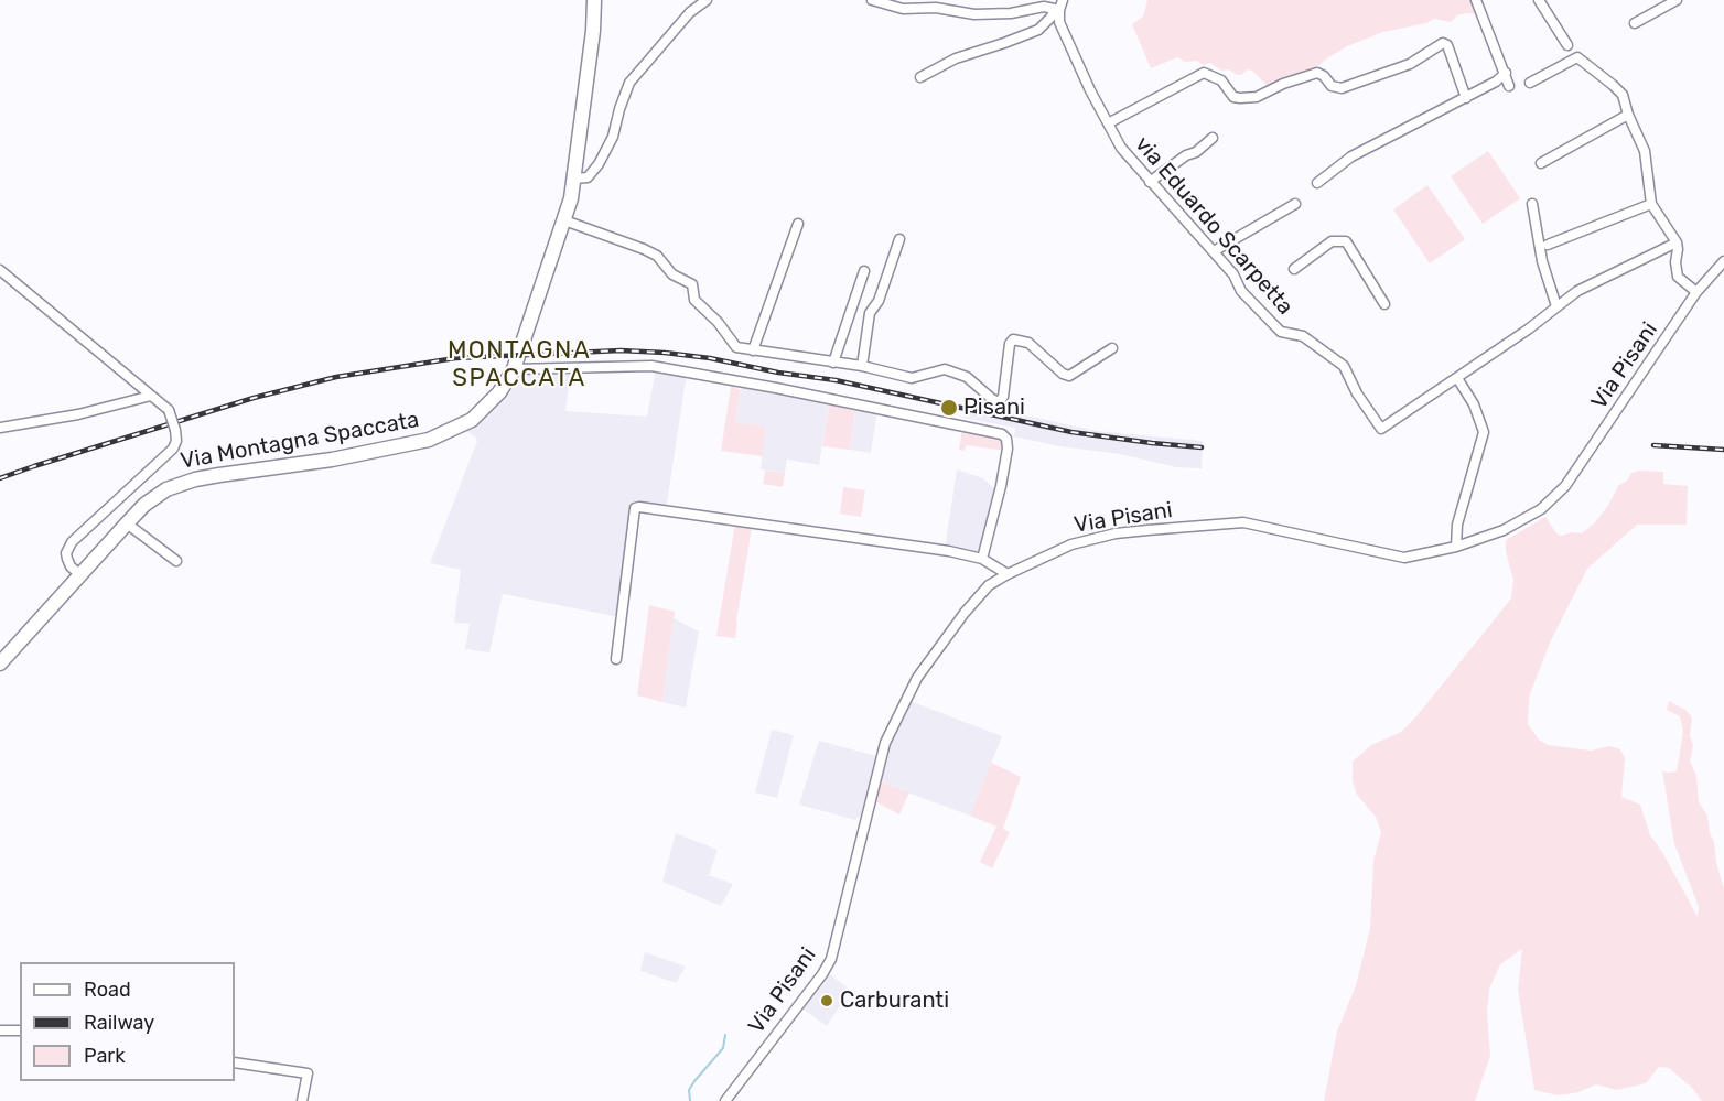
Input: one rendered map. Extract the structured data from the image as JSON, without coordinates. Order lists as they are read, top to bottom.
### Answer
{
  "streets": {
    "main road": ["Via Montagna Spaccata"],
    "street": ["via Eduardo Scarpetta", "Via Pisani"]
  },
  "districts": ["MONTAGNA SPACCATA"],
  "places": ["Pisani", "Carburanti"],
  "legend": ["Road", "Railway", "Park"]
}
